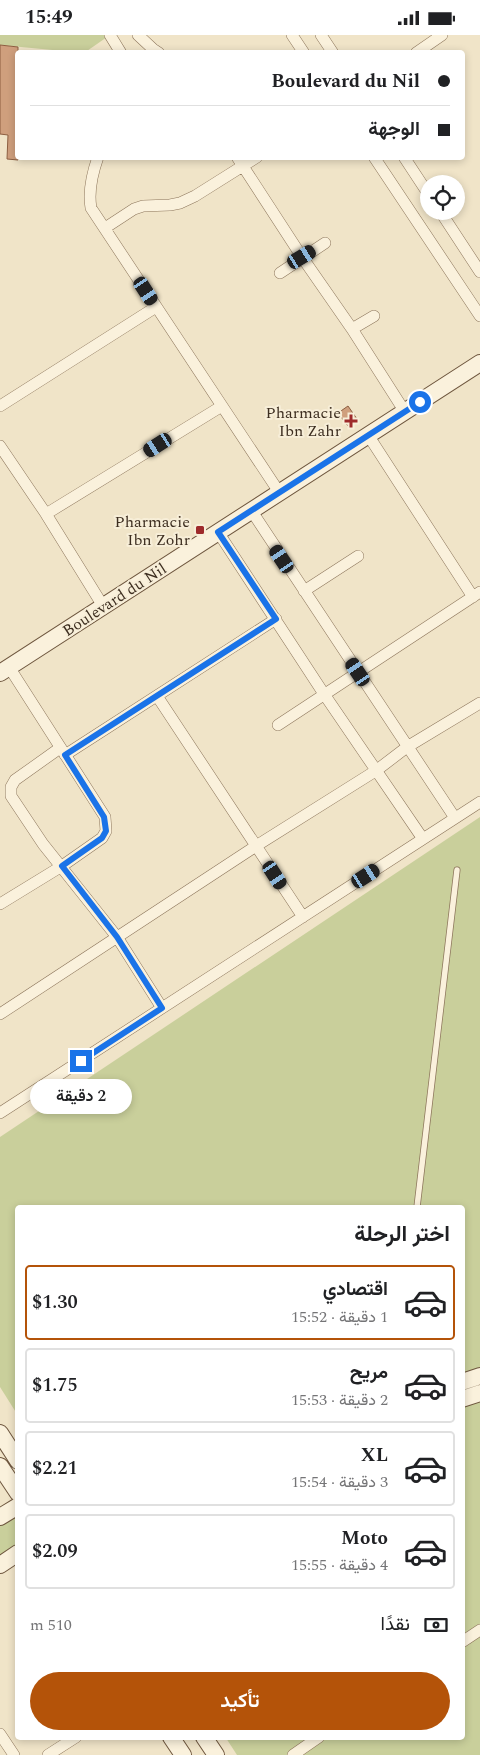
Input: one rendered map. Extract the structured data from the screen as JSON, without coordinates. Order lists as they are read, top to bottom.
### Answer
{
  "streets": {
    "street": ["Boulevard du Nil"]
  },
  "places": {
    "health": ["Pharmacie Ibn Zahr"],
    "transit": ["Pharmacie Ibn Zohr"]
  },
  "page": {
    "status": "15:49",
    "banner": ["Boulevard du Nil", "الوجهة"],
    "bubble": "2 دقيقة",
    "heading": "اختر الرحلة",
    "list": [
      {
        "name": "اقتصادي",
        "note": "1 دقيقة · 15:52",
        "value": "$1.30"
      },
      {
        "name": "مريح",
        "note": "2 دقيقة · 15:53",
        "value": "$1.75"
      },
      {
        "name": "XL",
        "note": "3 دقيقة · 15:54",
        "value": "$2.21"
      },
      {
        "name": "Moto",
        "note": "4 دقيقة · 15:55",
        "value": "$2.09"
      }
    ],
    "pay": ["نقدًا", "510 m"],
    "buttons": "تأكيد"
  }
}
